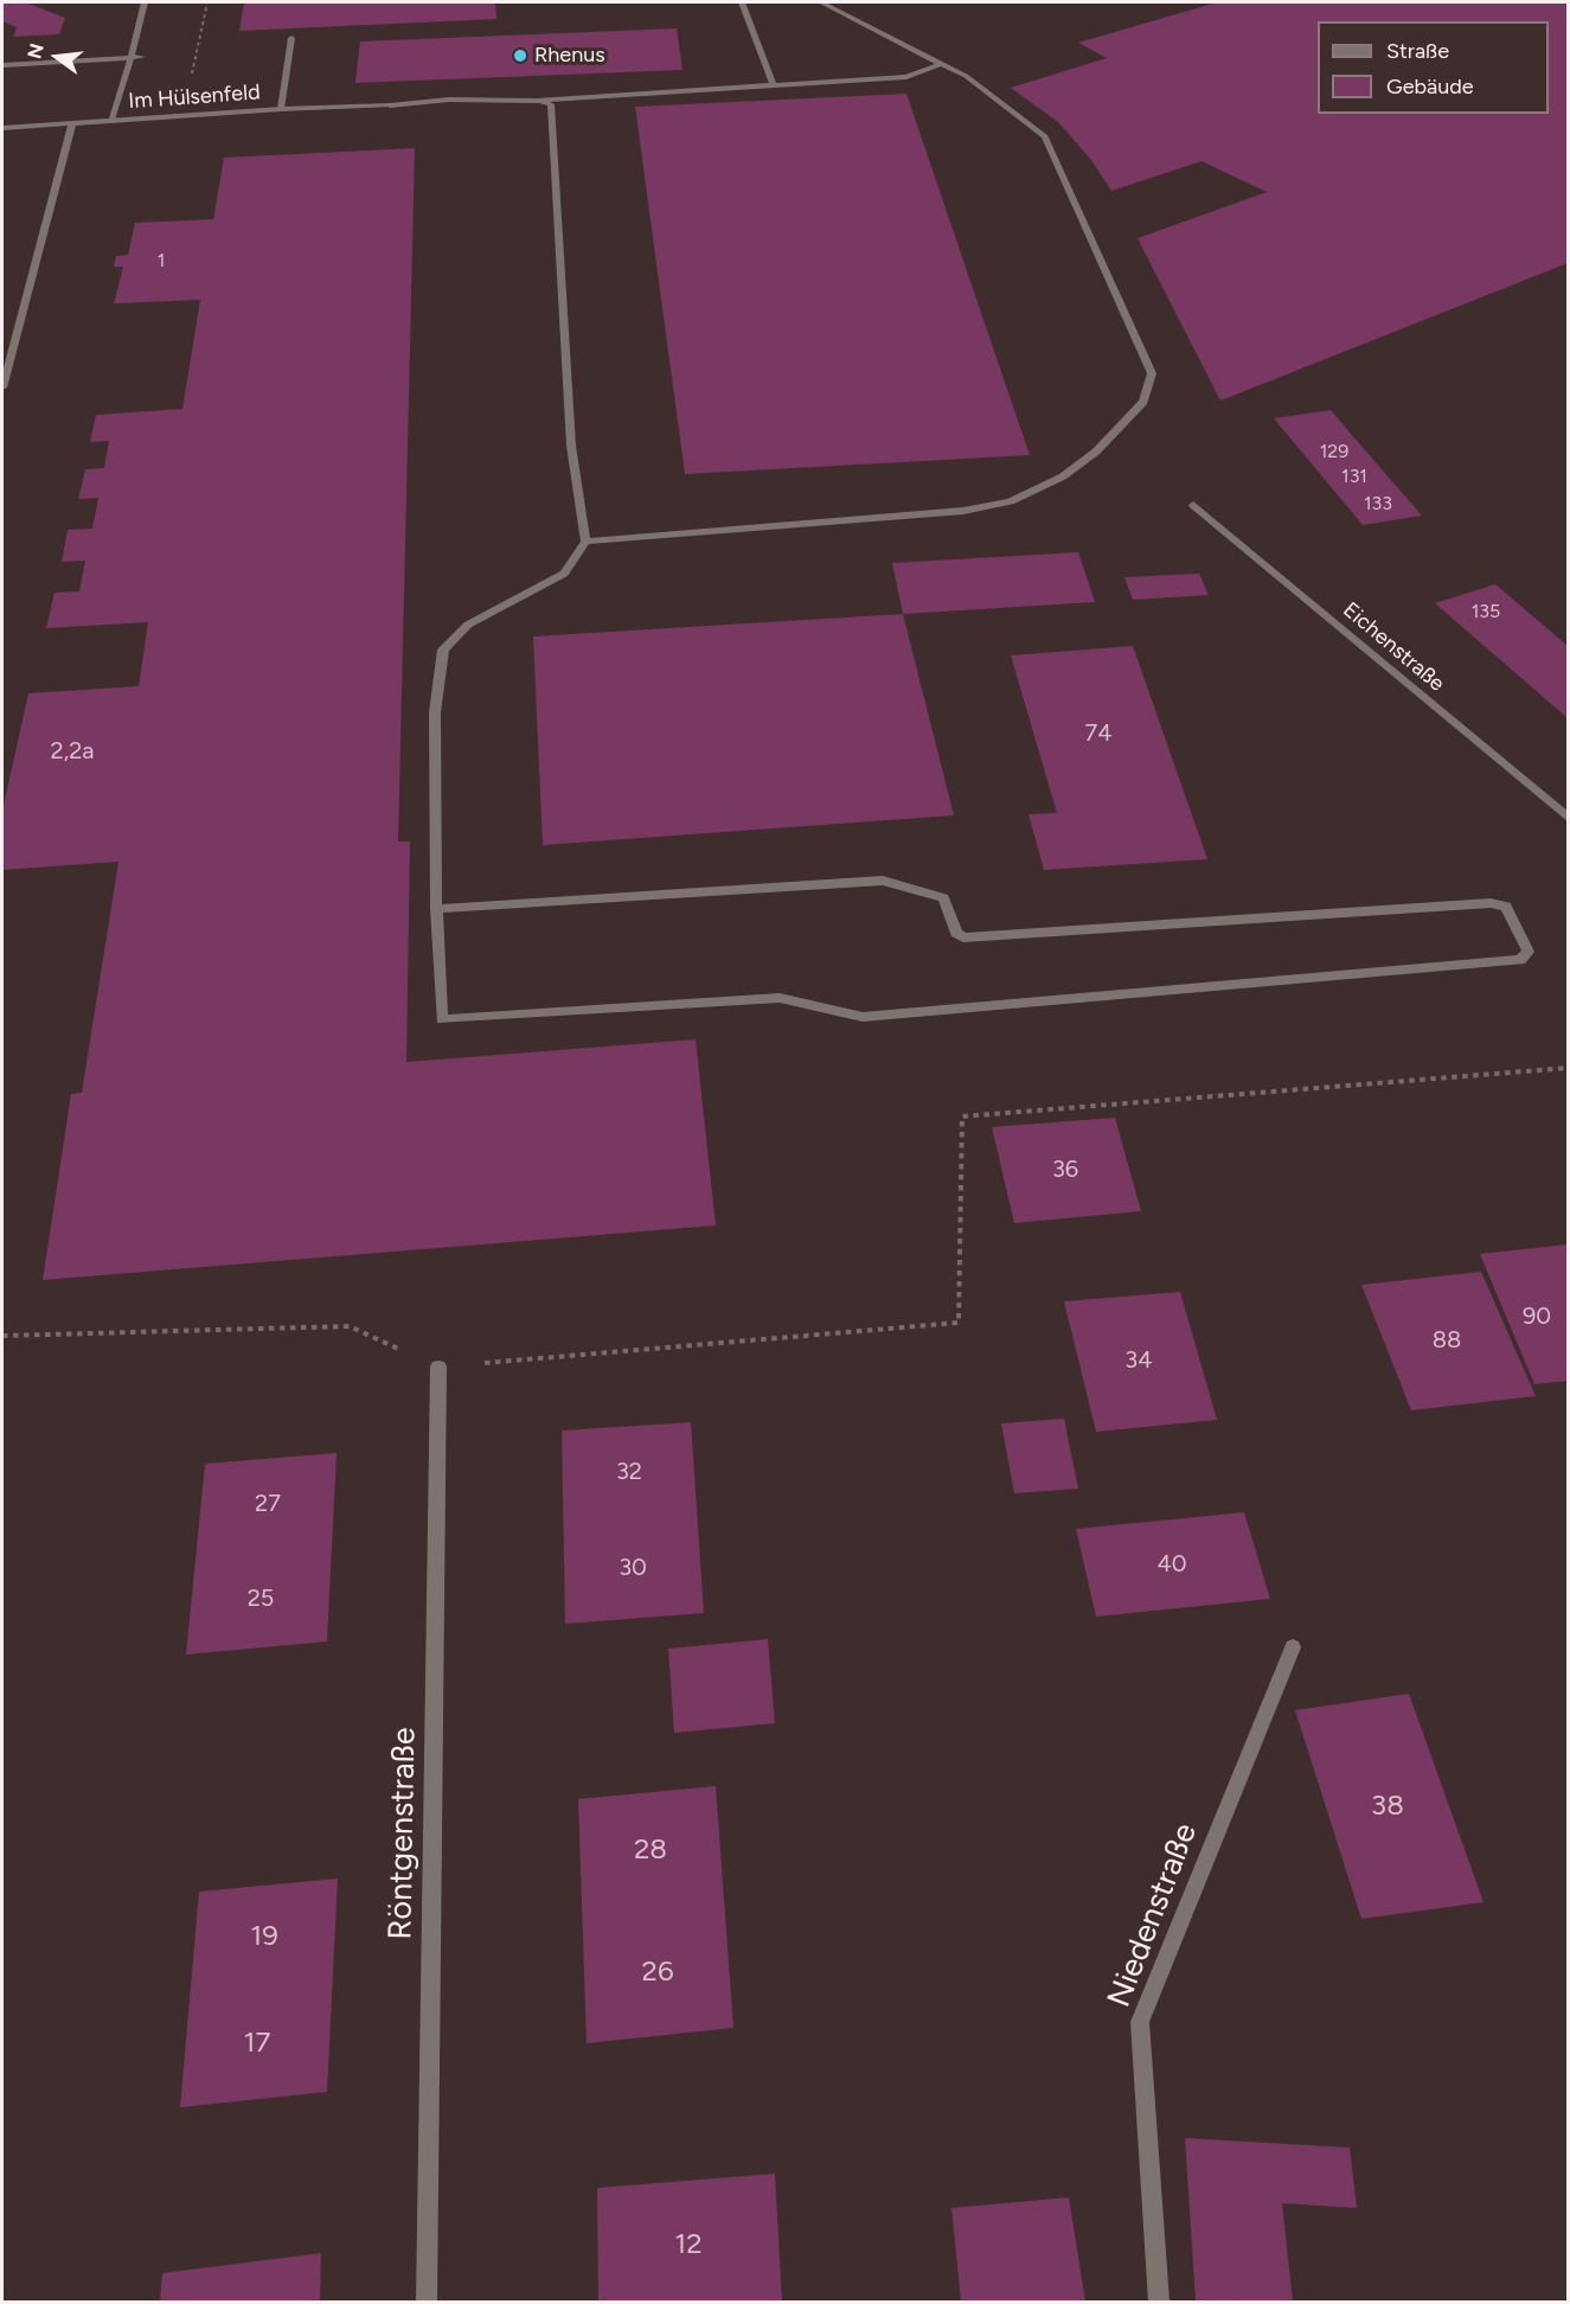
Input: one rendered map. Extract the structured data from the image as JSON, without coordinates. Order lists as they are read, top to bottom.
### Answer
{
  "streets": {
    "street": [
      "Im Hülsenfeld",
      "Eichenstraße",
      "Röntgenstraße",
      "Niedenstraße"
    ]
  },
  "places": ["Rhenus"],
  "house_numbers": [
    "1",
    "129",
    "131",
    "133",
    "135",
    "74",
    "2,2a",
    "36",
    "90",
    "88",
    "34",
    "32",
    "27",
    "40",
    "30",
    "25",
    "38",
    "28",
    "19",
    "26",
    "17",
    "12"
  ],
  "legend": ["Straße", "Gebäude"],
  "north": "left"
}
